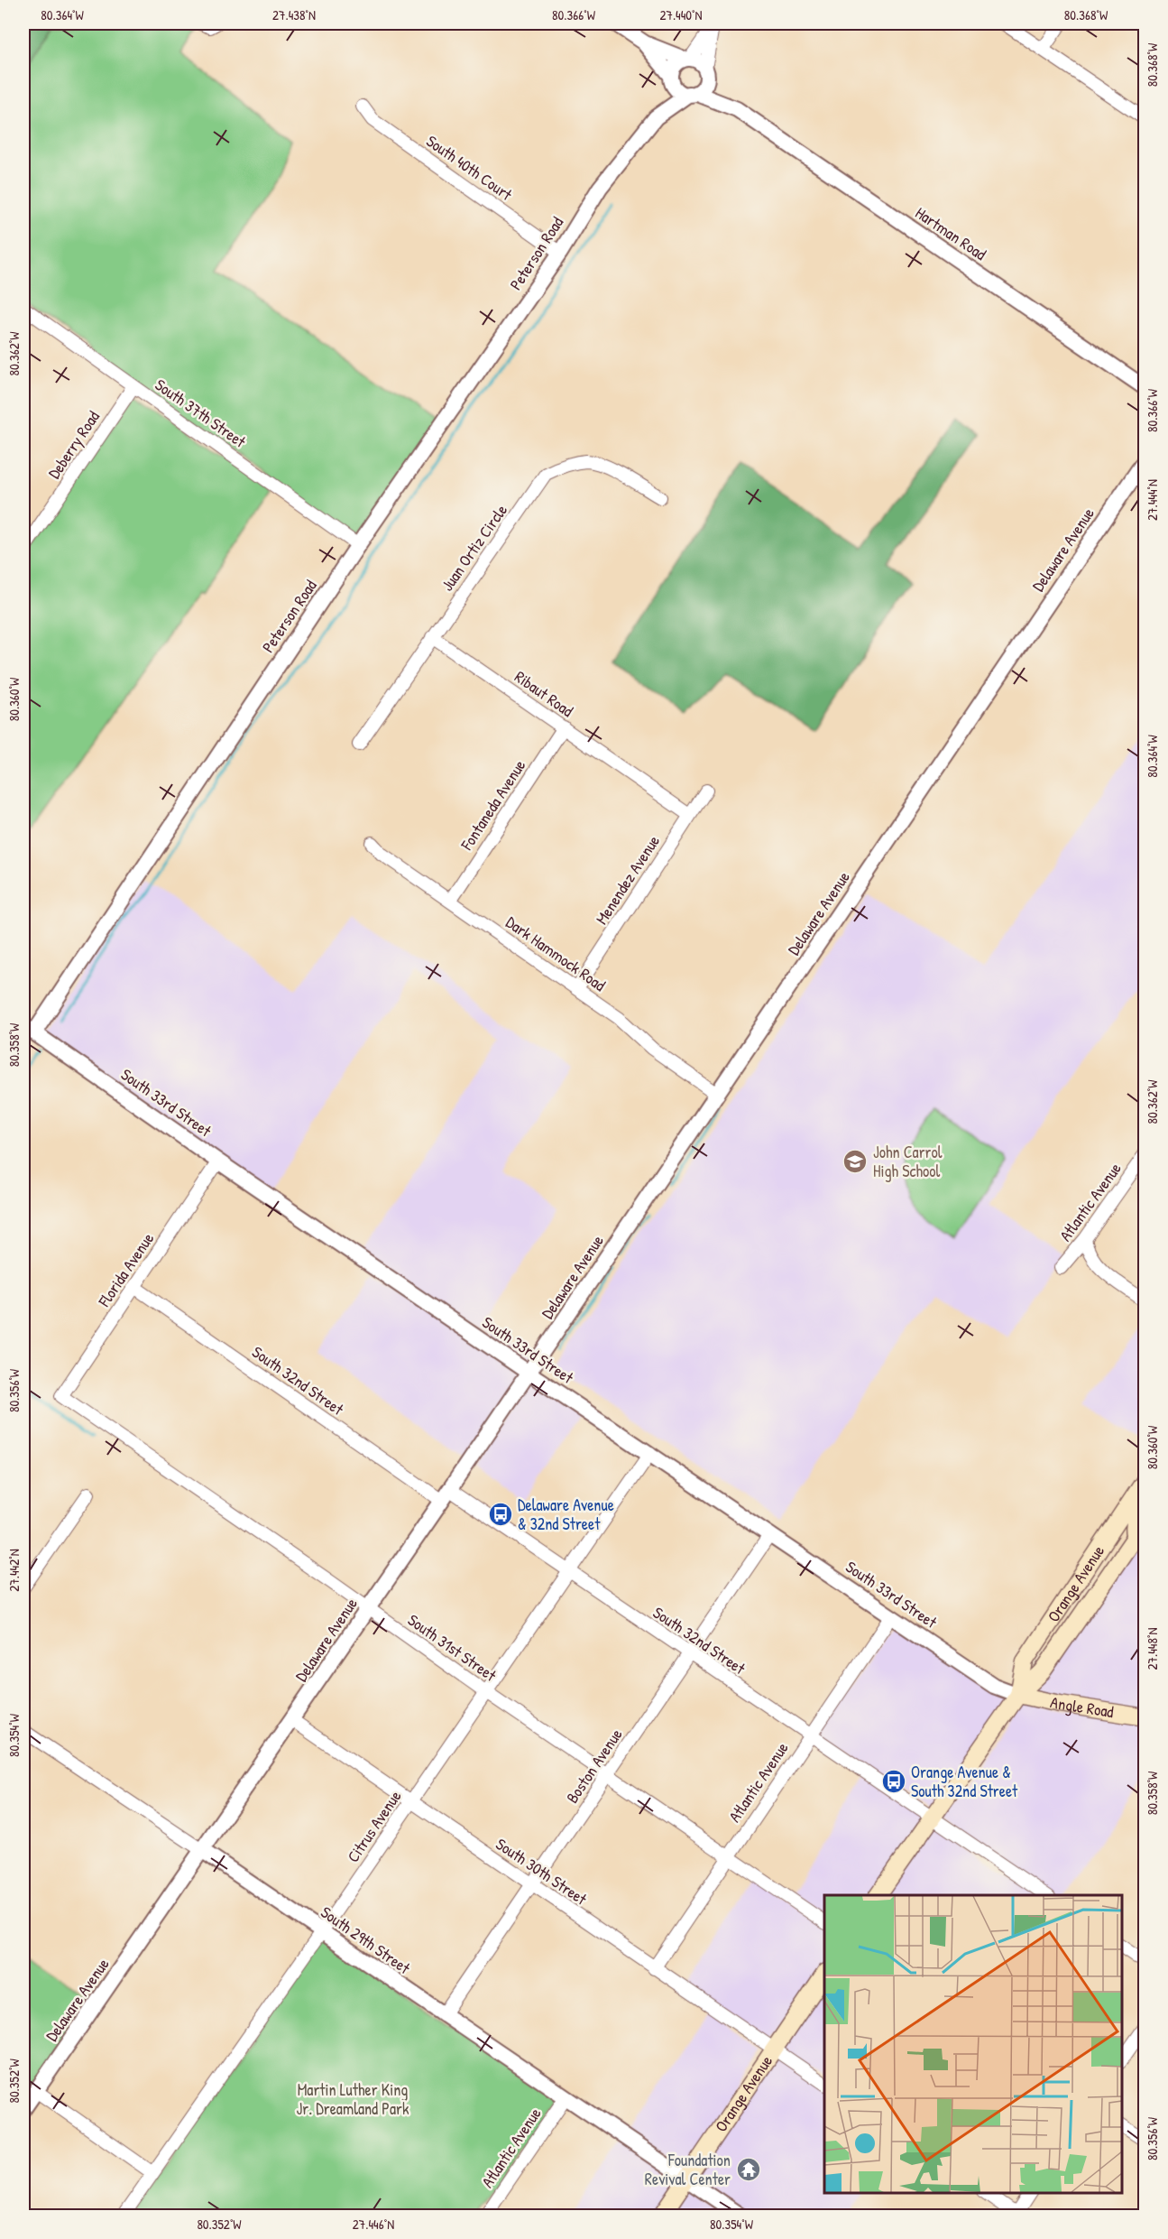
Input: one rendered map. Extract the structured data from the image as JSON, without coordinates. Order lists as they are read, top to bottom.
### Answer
{
  "streets": {
    "main road": ["Orange Avenue", "Angle Road"],
    "street": [
      "South 40th Court",
      "Hartman Road",
      "Peterson Road",
      "South 37th Street",
      "Deberry Road",
      "Juan Ortiz Circle",
      "Delaware Avenue",
      "Ribaut Road",
      "Fontaneda Avenue",
      "Menendez Avenue",
      "Dark Hammock Road",
      "South 33rd Street",
      "Atlantic Avenue",
      "Florida Avenue",
      "South 32nd Street",
      "South 31st Street",
      "Boston Avenue",
      "Citrus Avenue",
      "South 30th Street",
      "South 29th Street"
    ]
  },
  "crossings": [
    ["South 40th Court", "Peterson Road"],
    ["Hartman Road", "Peterson Road"],
    ["Peterson Road", "South 37th Street"],
    ["Peterson Road", "South 33rd Street"],
    ["South 37th Street", "Deberry Road"],
    ["Juan Ortiz Circle", "Ribaut Road"],
    ["Delaware Avenue", "Dark Hammock Road"],
    ["Delaware Avenue", "South 33rd Street"],
    ["Delaware Avenue", "South 32nd Street"],
    ["Delaware Avenue", "South 31st Street"],
    ["Delaware Avenue", "South 30th Street"],
    ["Delaware Avenue", "South 29th Street"],
    ["Ribaut Road", "Fontaneda Avenue"],
    ["Ribaut Road", "Menendez Avenue"],
    ["Fontaneda Avenue", "Dark Hammock Road"],
    ["Menendez Avenue", "Dark Hammock Road"],
    ["South 33rd Street", "Atlantic Avenue"],
    ["South 33rd Street", "Florida Avenue"],
    ["South 33rd Street", "Orange Avenue"],
    ["South 33rd Street", "Angle Road"],
    ["South 33rd Street", "Boston Avenue"],
    ["South 33rd Street", "Citrus Avenue"],
    ["Atlantic Avenue", "South 32nd Street"],
    ["Atlantic Avenue", "South 31st Street"],
    ["Atlantic Avenue", "South 30th Street"],
    ["Atlantic Avenue", "South 29th Street"],
    ["Florida Avenue", "South 32nd Street"],
    ["Florida Avenue", "South 31st Street"],
    ["South 32nd Street", "Orange Avenue"],
    ["South 32nd Street", "Boston Avenue"],
    ["South 32nd Street", "Citrus Avenue"],
    ["Orange Avenue", "Angle Road"],
    ["Orange Avenue", "South 30th Street"],
    ["Orange Avenue", "South 29th Street"],
    ["South 31st Street", "Boston Avenue"],
    ["South 31st Street", "Citrus Avenue"],
    ["Boston Avenue", "South 30th Street"],
    ["Boston Avenue", "South 29th Street"],
    ["Citrus Avenue", "South 30th Street"],
    ["Citrus Avenue", "South 29th Street"]
  ],
  "parks": ["Martin Luther King Jr. Dreamland Park"],
  "places": {
    "school or university": ["John Carrol High School"],
    "bus stop": ["Delaware Avenue & 32nd Street", "Orange Avenue & South 32nd Street"],
    "temple": ["Foundation Revival Center"]
  },
  "coordinates": [
    "80.364°W",
    "27.438°N",
    "80.366°W",
    "27.440°N",
    "80.368°W",
    "80.362°W",
    "27.444°N",
    "80.360°W",
    "80.358°W",
    "80.356°W",
    "27.442°N",
    "27.448°N",
    "80.354°W",
    "80.352°W",
    "27.446°N"
  ]
}
